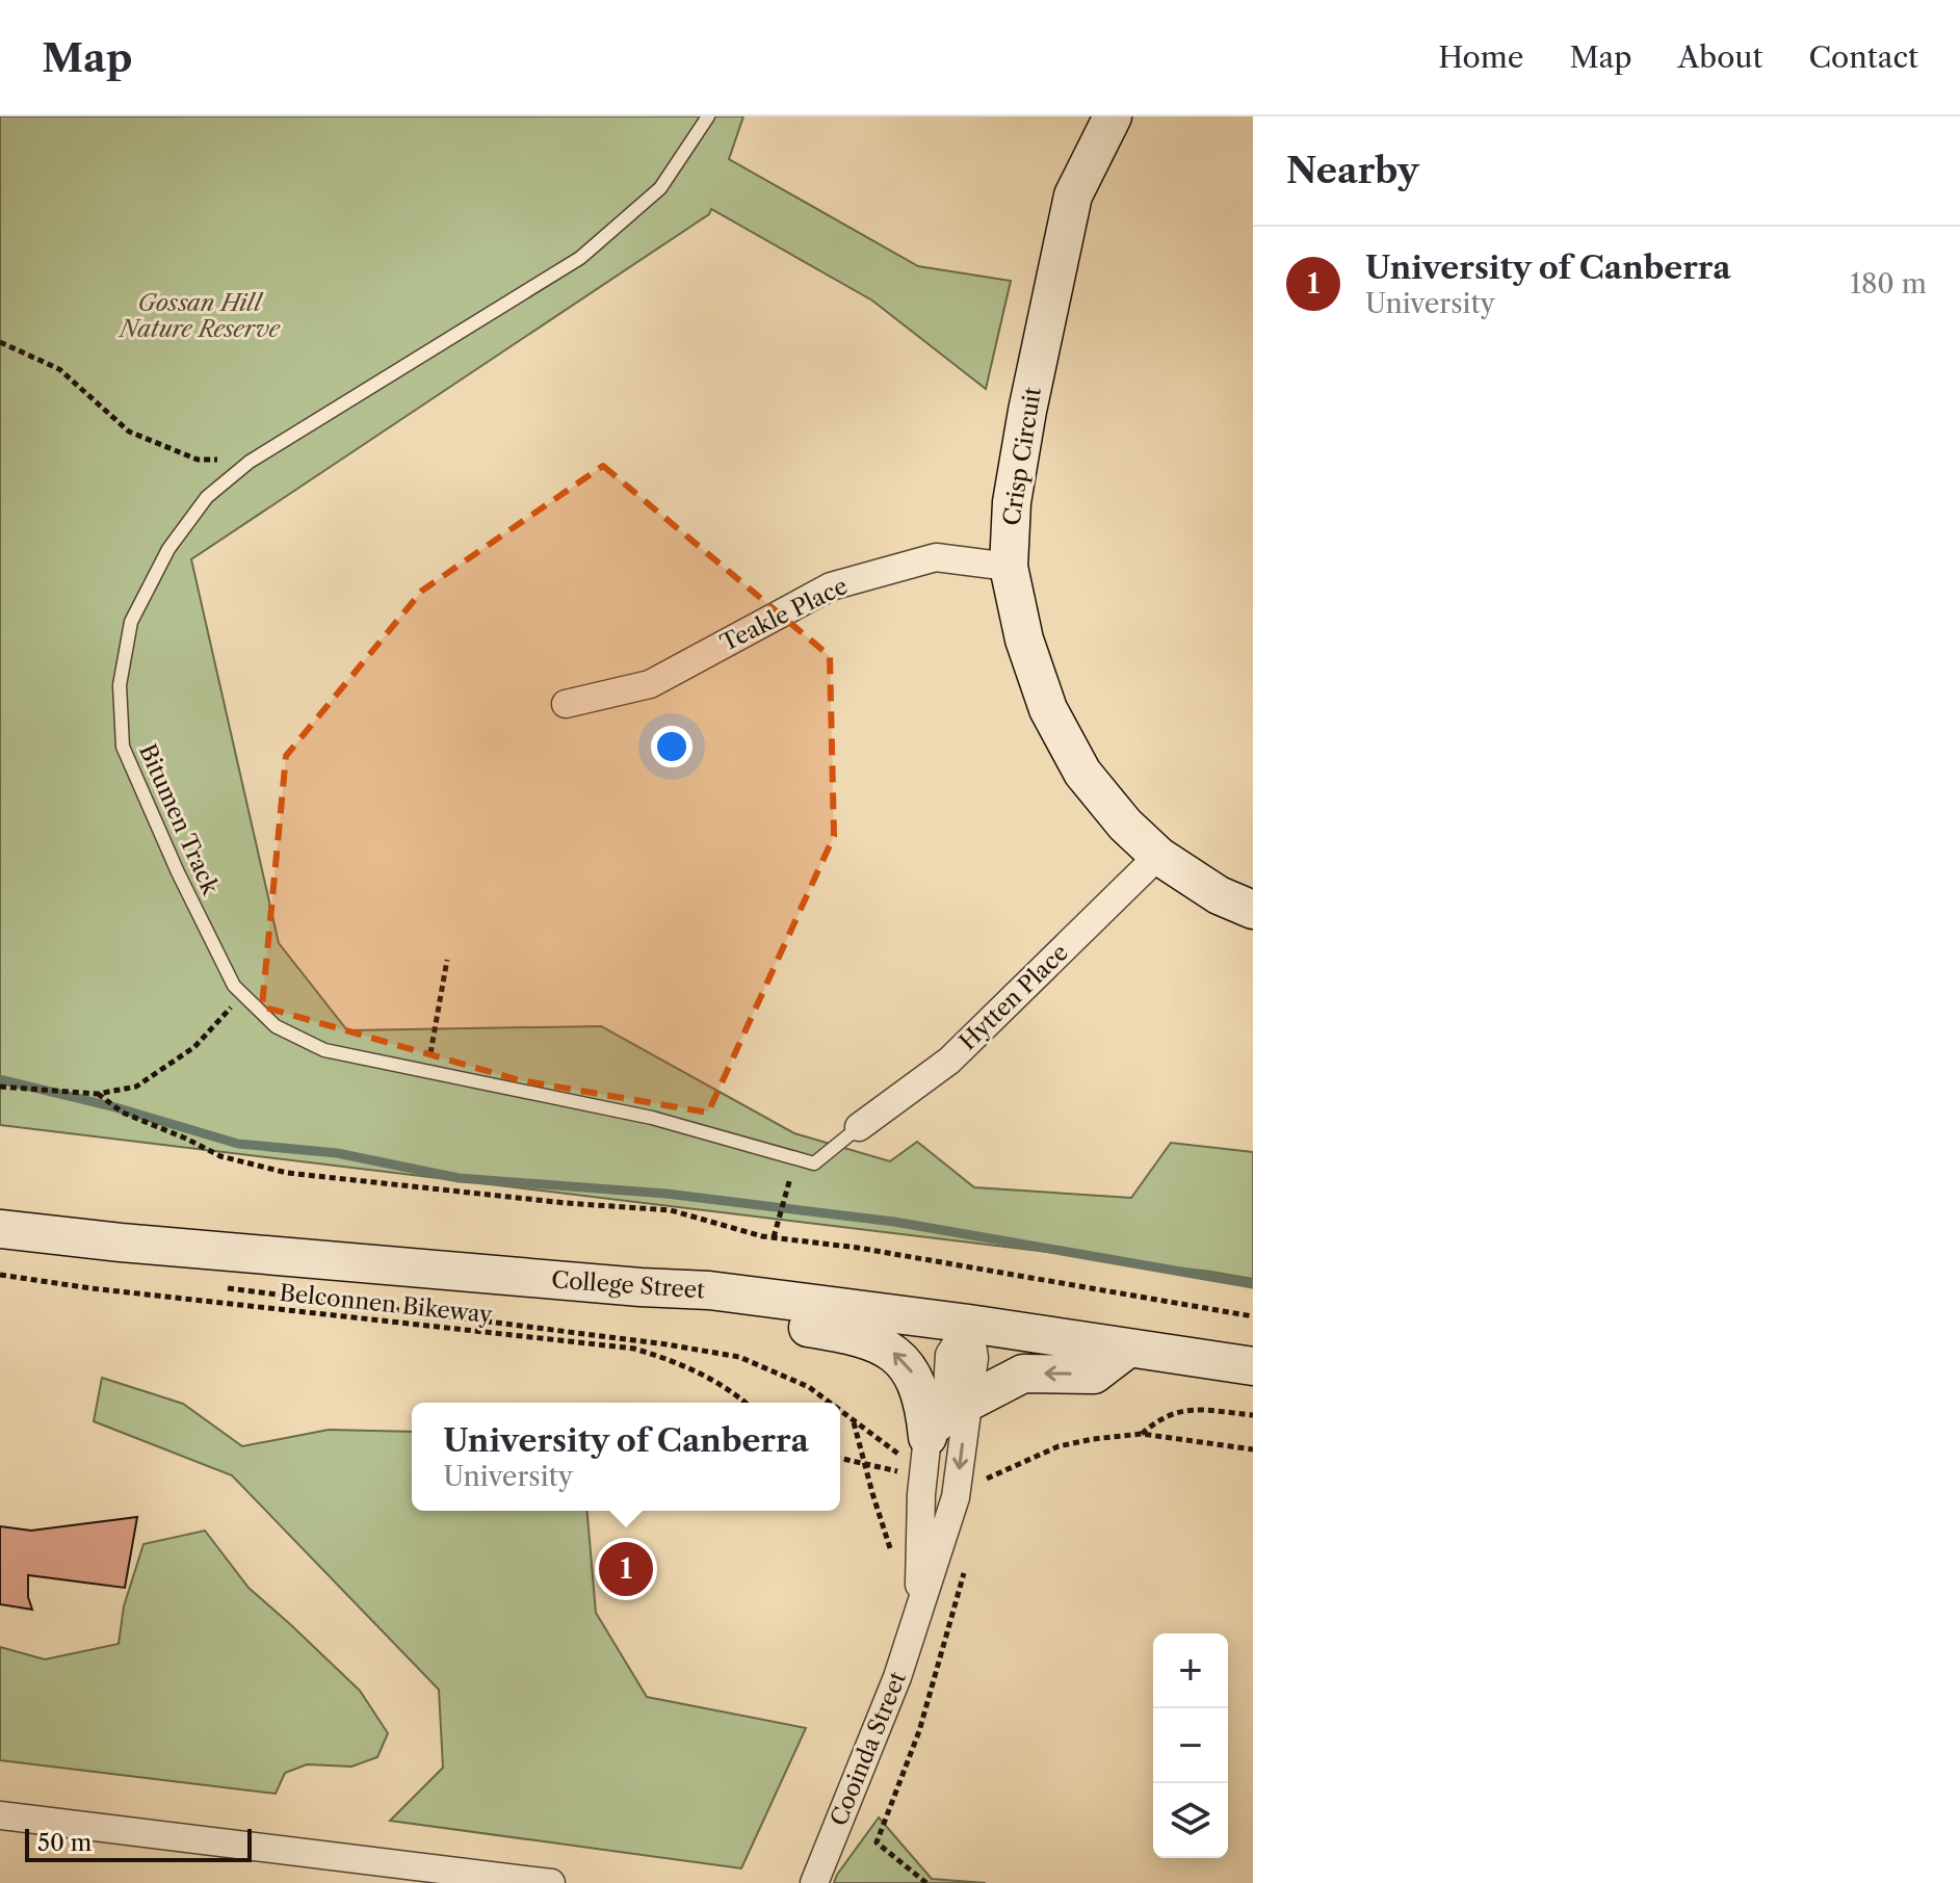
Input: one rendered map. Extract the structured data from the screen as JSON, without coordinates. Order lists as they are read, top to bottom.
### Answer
{
  "streets": {
    "street": [
      "Crisp Circuit",
      "Teakle Place",
      "Hytten Place",
      "College Street",
      "Cooinda Street"
    ],
    "lane": ["Bitumen Track"],
    "path": ["Belconnen Bikeway"]
  },
  "crossings": [
    ["Crisp Circuit", "Teakle Place"],
    ["Crisp Circuit", "Hytten Place"],
    ["Bitumen Track", "Hytten Place"],
    ["College Street", "Cooinda Street"]
  ],
  "parks": ["Gossan Hill Nature Reserve"],
  "scale_bar": "50 m",
  "page": {
    "header": "Map",
    "nav": [
      "Home",
      "Map",
      "About",
      "Contact"
    ],
    "heading": "Nearby",
    "list": [
      {
        "mark": "1",
        "name": "University of Canberra",
        "note": "University",
        "value": "180 m"
      }
    ],
    "popup": ["University of Canberra", "University"],
    "pins": "1",
    "map_buttons": ["+", "−"],
    "scale": "50 m"
  }
}
